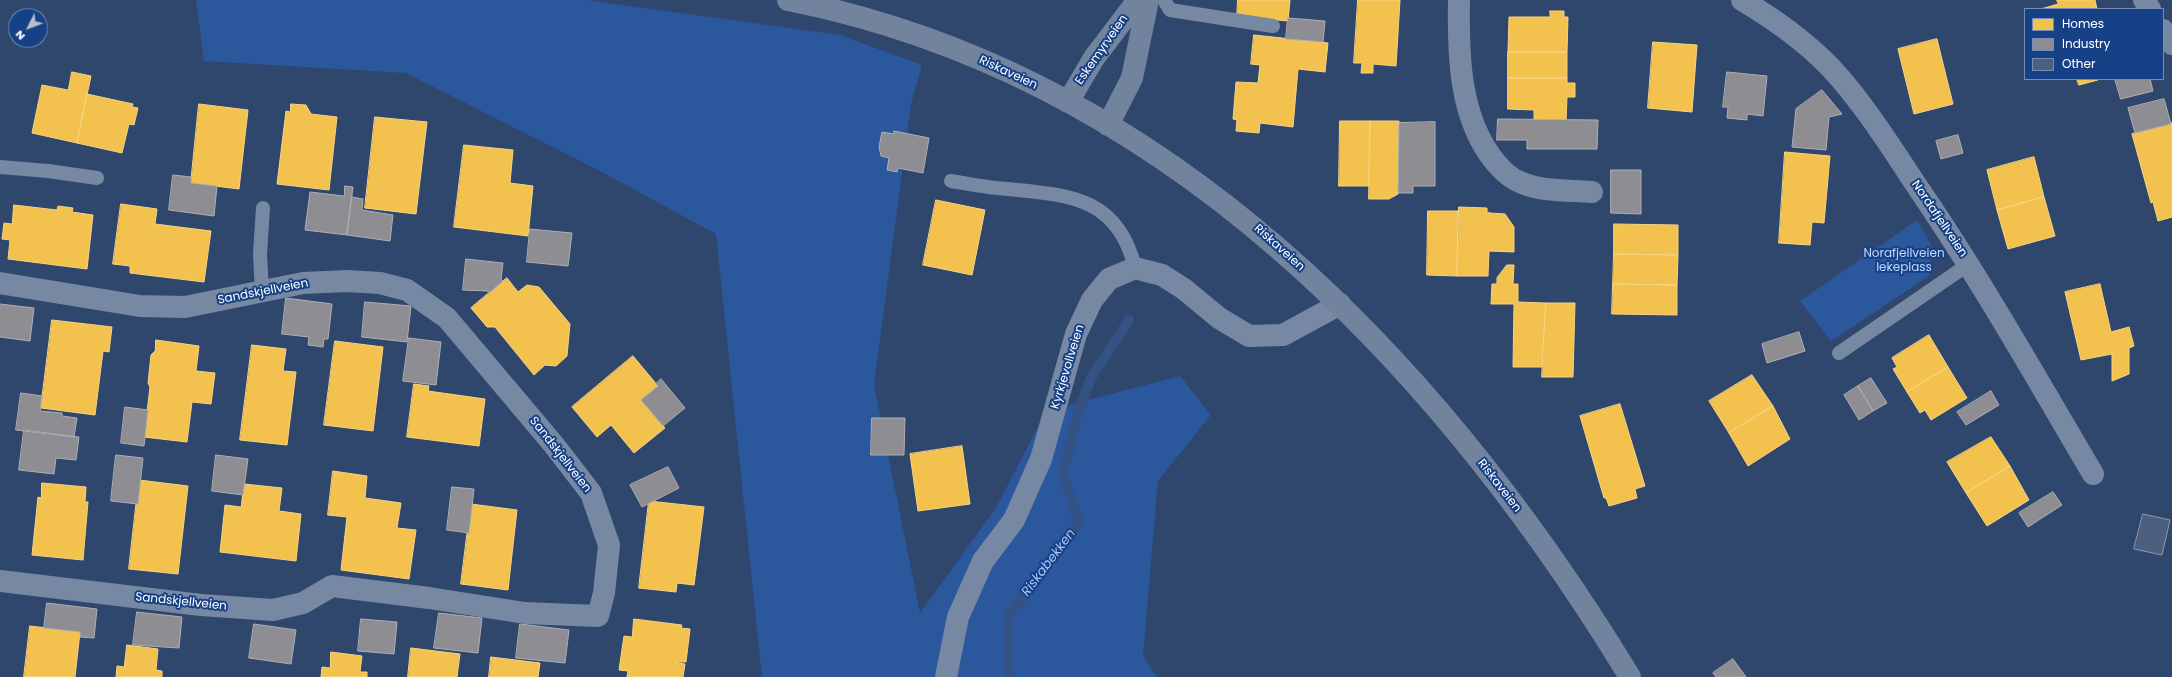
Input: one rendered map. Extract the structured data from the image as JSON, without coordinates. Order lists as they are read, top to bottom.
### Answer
{
  "streets": {
    "main road": ["Eskemyrveien", "Riskaveien"],
    "street": ["Nordafjellveien", "Sandskjellveien", "Kyrkjevollveien"]
  },
  "crossings": [
    ["Eskemyrveien", "Riskaveien"]
  ],
  "water": ["Riskabekken"],
  "parks": ["Norafjellveien lekeplass"],
  "legend": ["Homes", "Industry", "Other"],
  "north": "bottom left"
}
